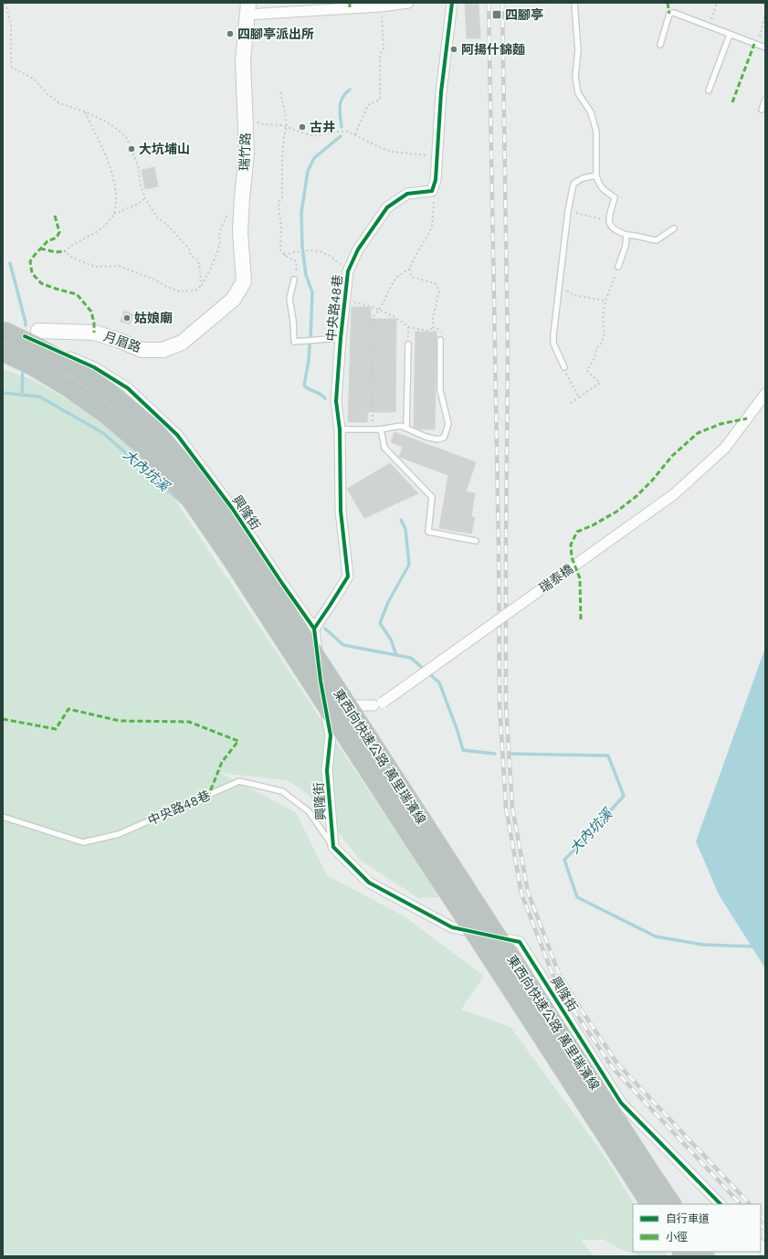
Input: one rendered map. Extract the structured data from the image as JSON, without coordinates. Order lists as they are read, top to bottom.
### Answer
{
  "streets": {
    "highway": ["東西向快速公路 萬里瑞濱線"],
    "street": [
      "瑞竹路",
      "中央路48巷",
      "月眉路",
      "興隆街",
      "瑞泰橋"
    ]
  },
  "crossings": [
    ["瑞竹路", "月眉路"],
    ["中央路48巷", "興隆街"],
    ["月眉路", "興隆街"],
    ["興隆街", "瑞泰橋"]
  ],
  "water": ["大內坑溪"],
  "places": {
    "transit": ["四腳亭"],
    "other": [
      "四腳亭派出所",
      "阿揚什錦麵",
      "古井",
      "大坑埔山",
      "姑娘廟"
    ]
  },
  "legend": ["自行車道", "小徑"]
}
